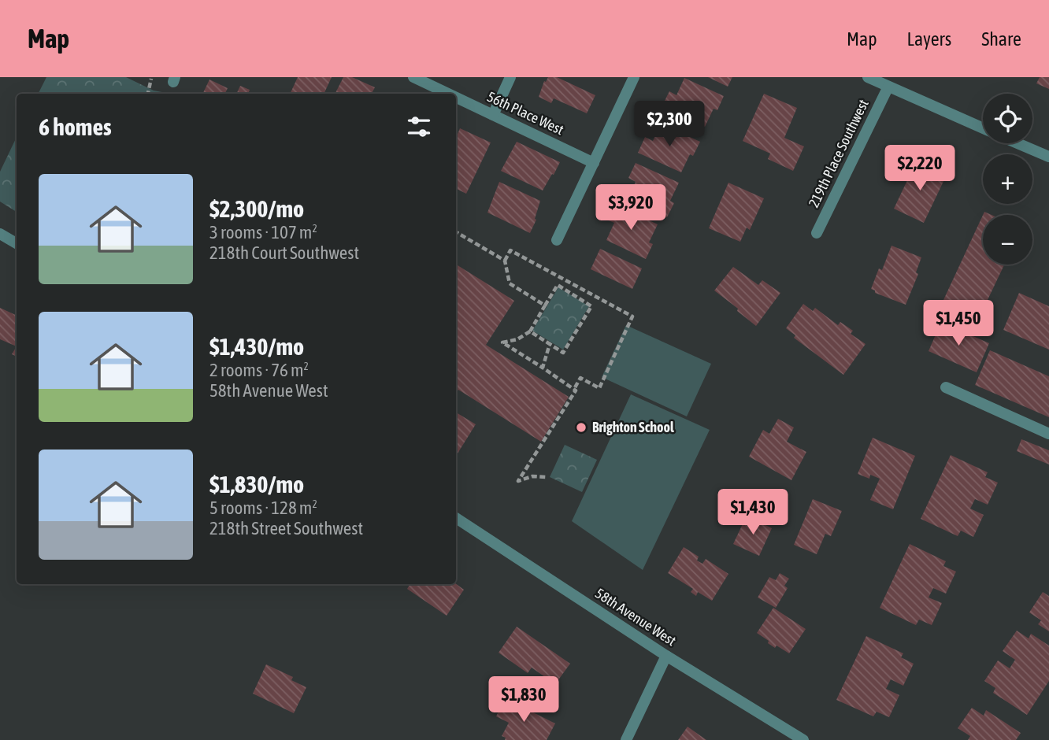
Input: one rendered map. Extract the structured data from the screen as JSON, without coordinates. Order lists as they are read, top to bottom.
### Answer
{
  "streets": {
    "street": ["56th Place West", "219th Place Southwest", "58th Avenue West"]
  },
  "places": ["Brighton School"],
  "page": {
    "header": "Map",
    "nav": ["Map", "Layers", "Share"],
    "map_buttons": ["+", "−"],
    "heading": "6 homes",
    "price": [
      "$2,300",
      "$2,220",
      "$3,920",
      "$1,450",
      "$1,430",
      "$1,830"
    ],
    "list": [
      {
        "name": "$2,300/mo",
        "note": "3 rooms · 107 m² · 218th Court Southwest"
      },
      {
        "name": "$1,430/mo",
        "note": "2 rooms · 76 m² · 58th Avenue West"
      },
      {
        "name": "$1,830/mo",
        "note": "5 rooms · 128 m² · 218th Street Southwest"
      }
    ]
  }
}
